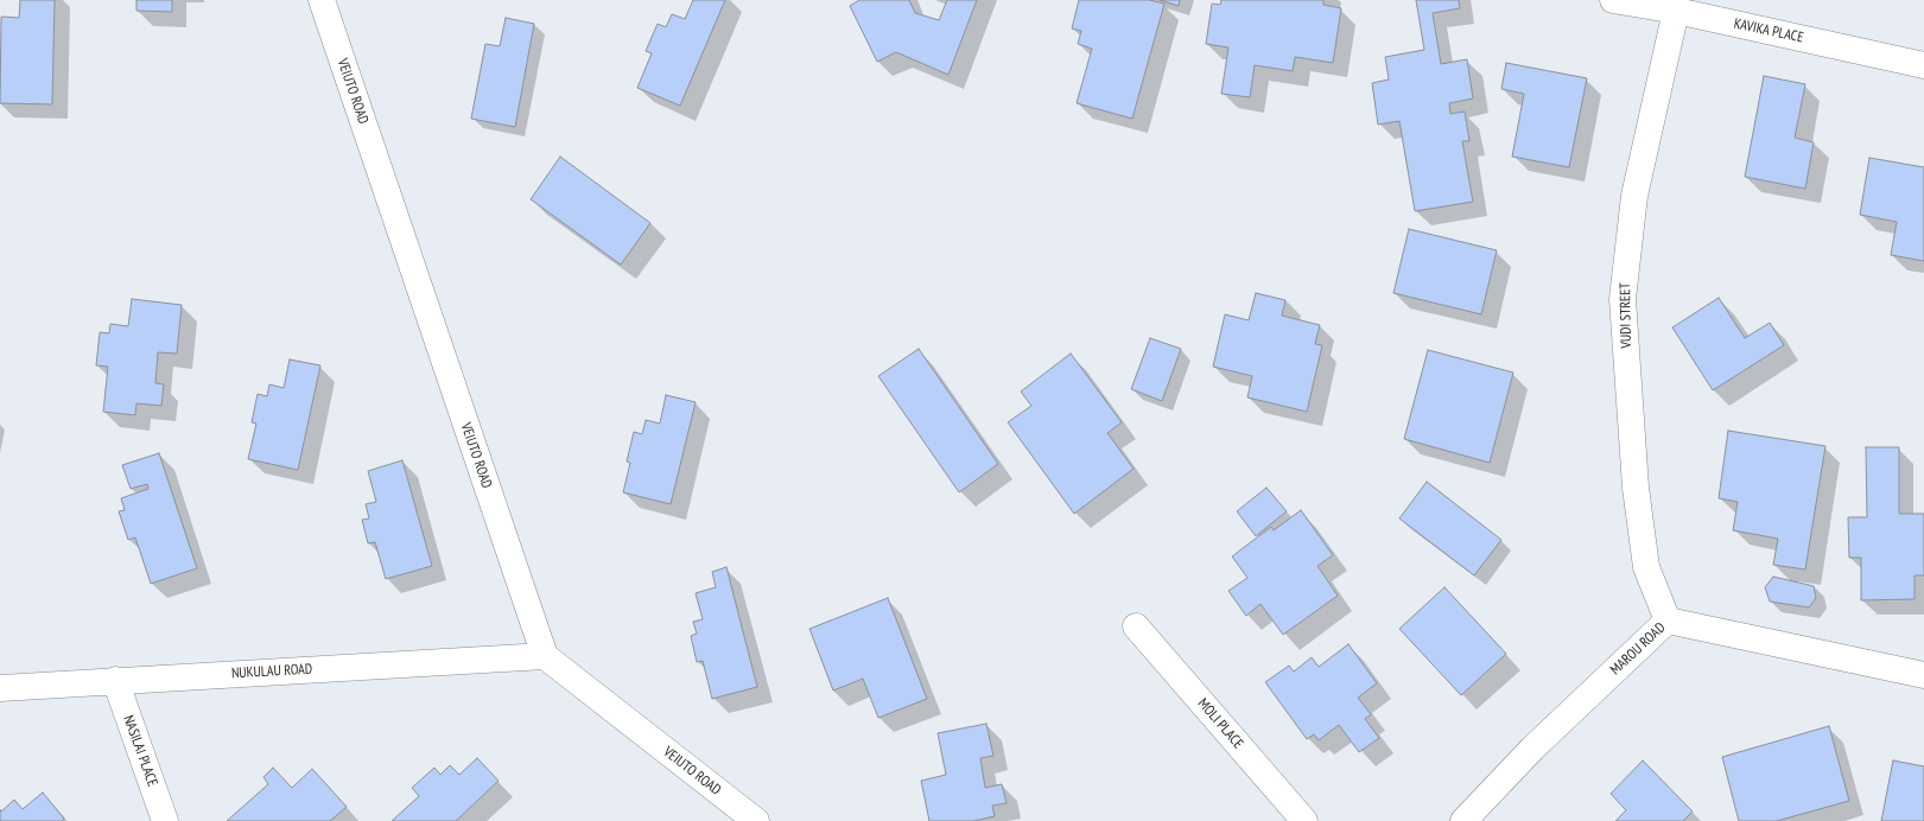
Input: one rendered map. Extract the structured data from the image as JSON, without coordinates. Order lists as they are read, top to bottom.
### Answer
{
  "streets": {
    "street": [
      "KAVIKA PLACE",
      "VEIUTO ROAD",
      "VUDI STREET",
      "MAROU ROAD",
      "NUKULAU ROAD",
      "MOLI PLACE",
      "NASILAI PLACE"
    ]
  },
  "crossings": [
    ["KAVIKA PLACE", "VUDI STREET"],
    ["VEIUTO ROAD", "NUKULAU ROAD"],
    ["VUDI STREET", "MAROU ROAD"],
    ["NUKULAU ROAD", "NASILAI PLACE"]
  ]
}
